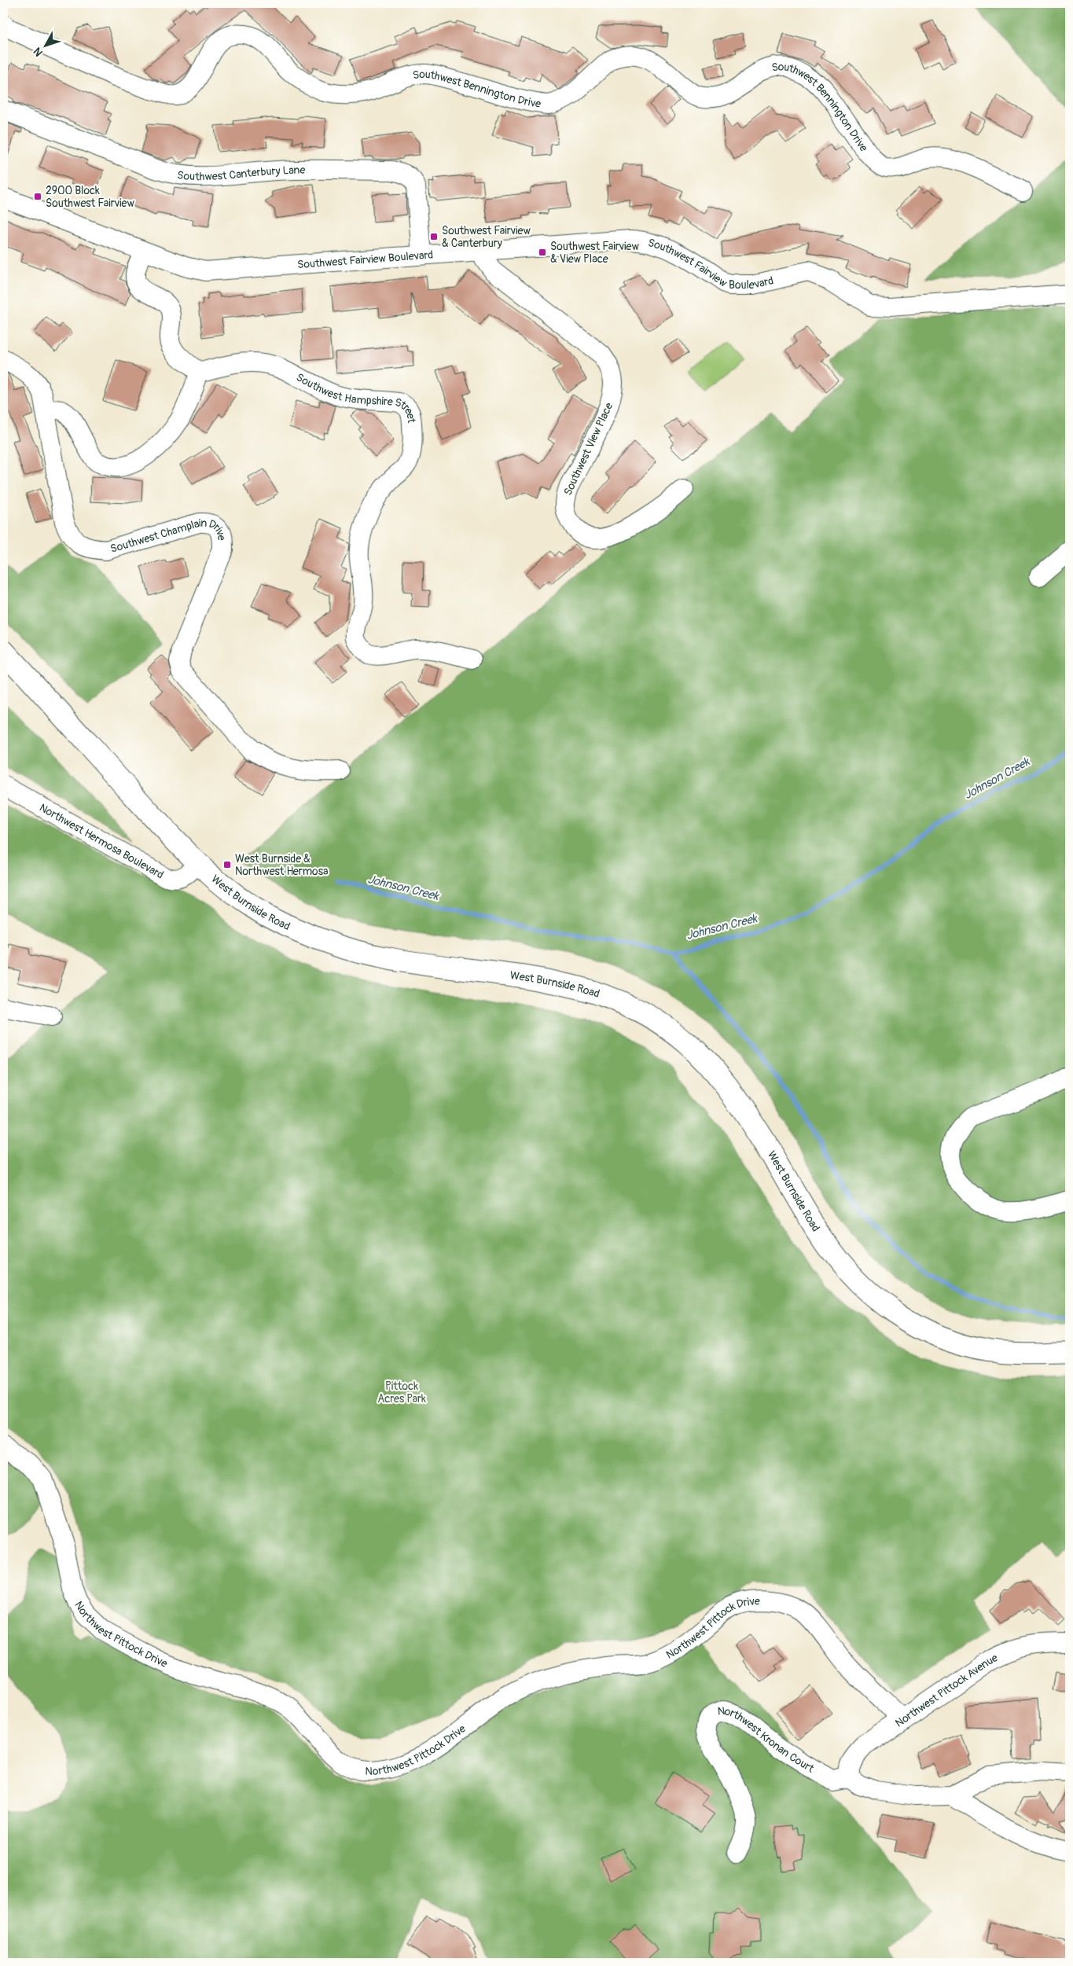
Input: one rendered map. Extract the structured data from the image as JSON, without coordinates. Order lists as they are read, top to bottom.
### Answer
{
  "streets": {
    "main road": ["West Burnside Road"],
    "street": [
      "Southwest Bennington Drive",
      "Southwest Canterbury Lane",
      "Southwest Fairview Boulevard",
      "Southwest Hampshire Street",
      "Southwest View Place",
      "Southwest Champlain Drive",
      "Northwest Hermosa Boulevard",
      "Northwest Pittock Drive",
      "Northwest Pittock Avenue",
      "Northwest Kronan Court"
    ]
  },
  "crossings": [
    ["Southwest Canterbury Lane", "Southwest Fairview Boulevard"],
    ["Southwest Fairview Boulevard", "Southwest View Place"],
    ["Northwest Hermosa Boulevard", "West Burnside Road"],
    ["Northwest Pittock Drive", "Northwest Pittock Avenue"],
    ["Northwest Pittock Avenue", "Northwest Kronan Court"]
  ],
  "water": ["Johnson Creek"],
  "parks": ["Pittock Acres Park"],
  "places": {
    "transit": [
      "2900 Block Southwest Fairview",
      "Southwest Fairview & Canterbury",
      "Southwest Fairview & View Place",
      "West Burnside & Northwest Hermosa"
    ]
  },
  "north": "bottom left"
}
